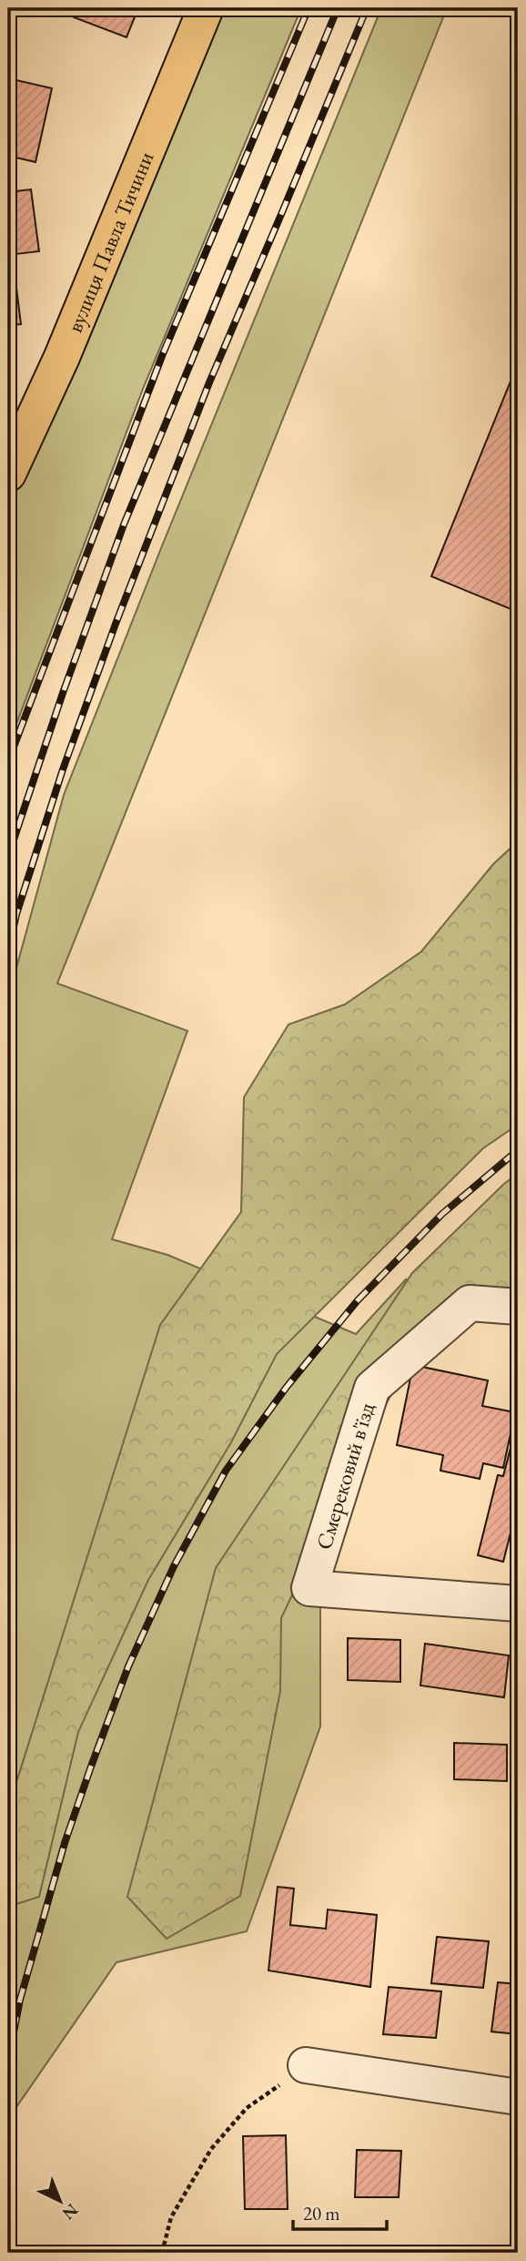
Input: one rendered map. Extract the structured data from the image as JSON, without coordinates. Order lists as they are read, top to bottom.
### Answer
{
  "streets": {
    "main road": ["вулиця Павла Тичини"],
    "street": ["Смерековий в'їзд"]
  },
  "scale_bar": "20 m",
  "north": "bottom right"
}
